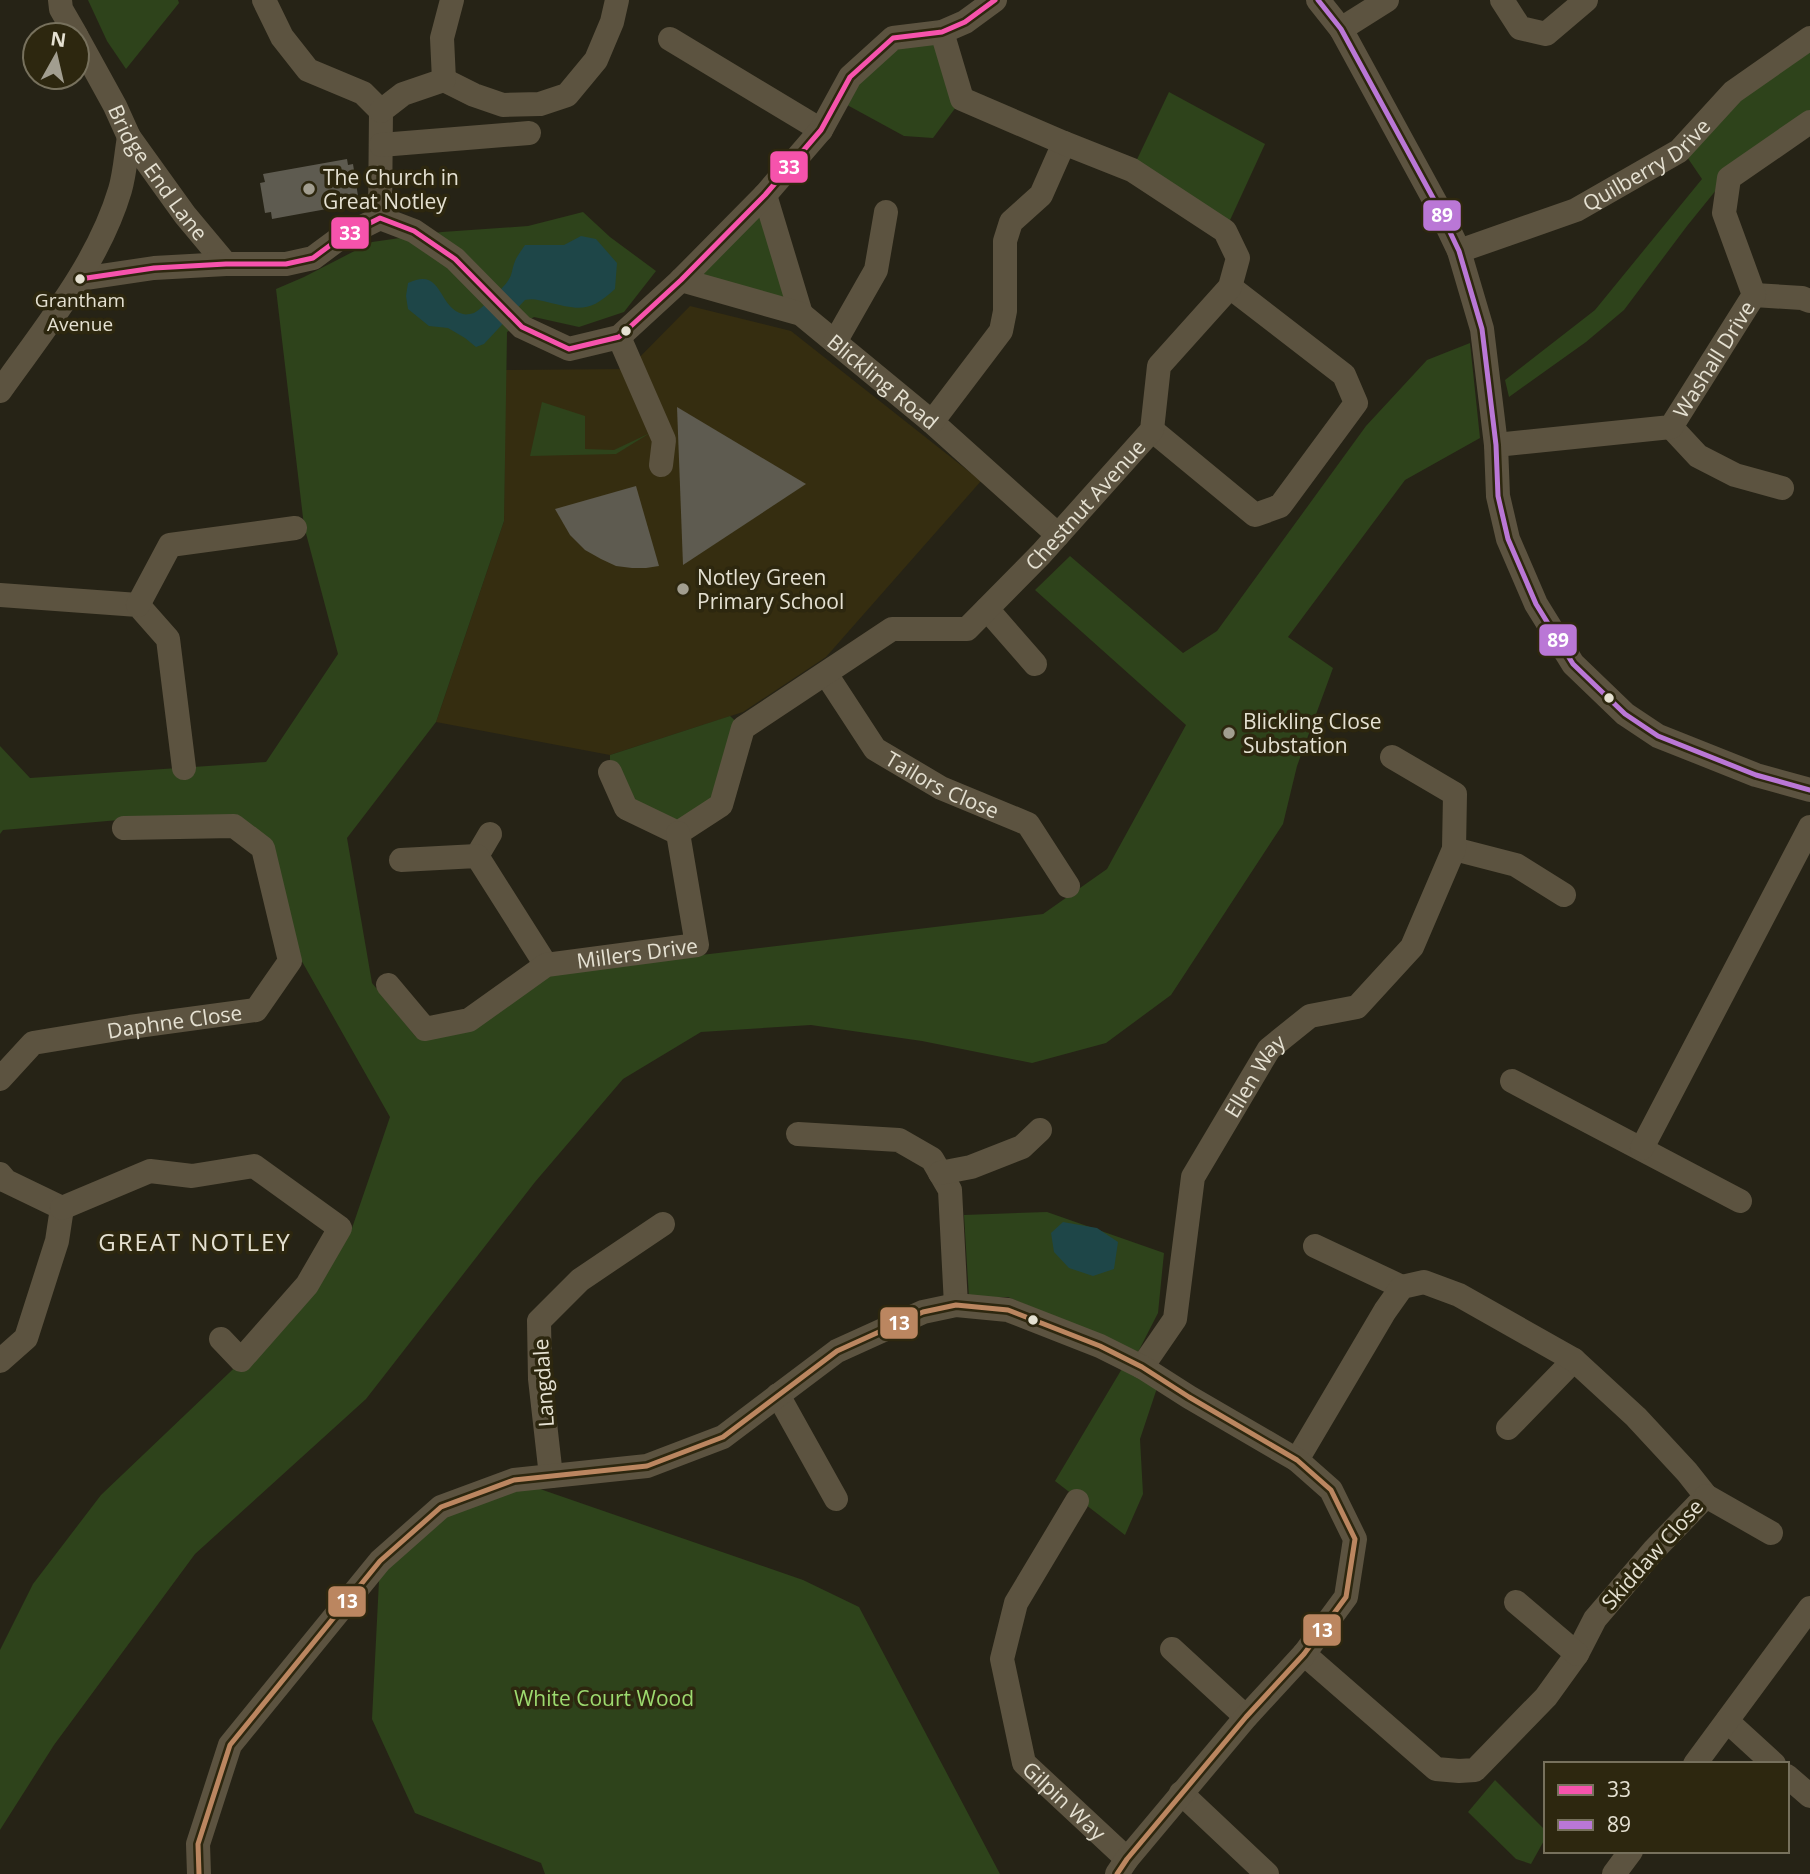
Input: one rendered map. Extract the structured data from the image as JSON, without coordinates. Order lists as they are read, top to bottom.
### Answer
{
  "streets": {
    "street": [
      "Quilberry Drive",
      "Bridge End Lane",
      "Washall Drive",
      "Blickling Road",
      "Chestnut Avenue",
      "Tailors Close",
      "Millers Drive",
      "Daphne Close",
      "Ellen Way",
      "Langdale",
      "Skiddaw Close",
      "Gilpin Way"
    ]
  },
  "crossings": [
    ["Blickling Road", "Chestnut Avenue"],
    ["Chestnut Avenue", "Tailors Close"],
    ["Chestnut Avenue", "Millers Drive"]
  ],
  "districts": ["GREAT NOTLEY"],
  "parks": ["White Court Wood"],
  "places": [
    "The Church in Great Notley",
    "Grantham Avenue",
    "Notley Green Primary School",
    "Blickling Close Substation"
  ],
  "lines": ["transit line 33", "transit line 89", "transit line 13"],
  "legend": ["33", "89"],
  "north": "top"
}
